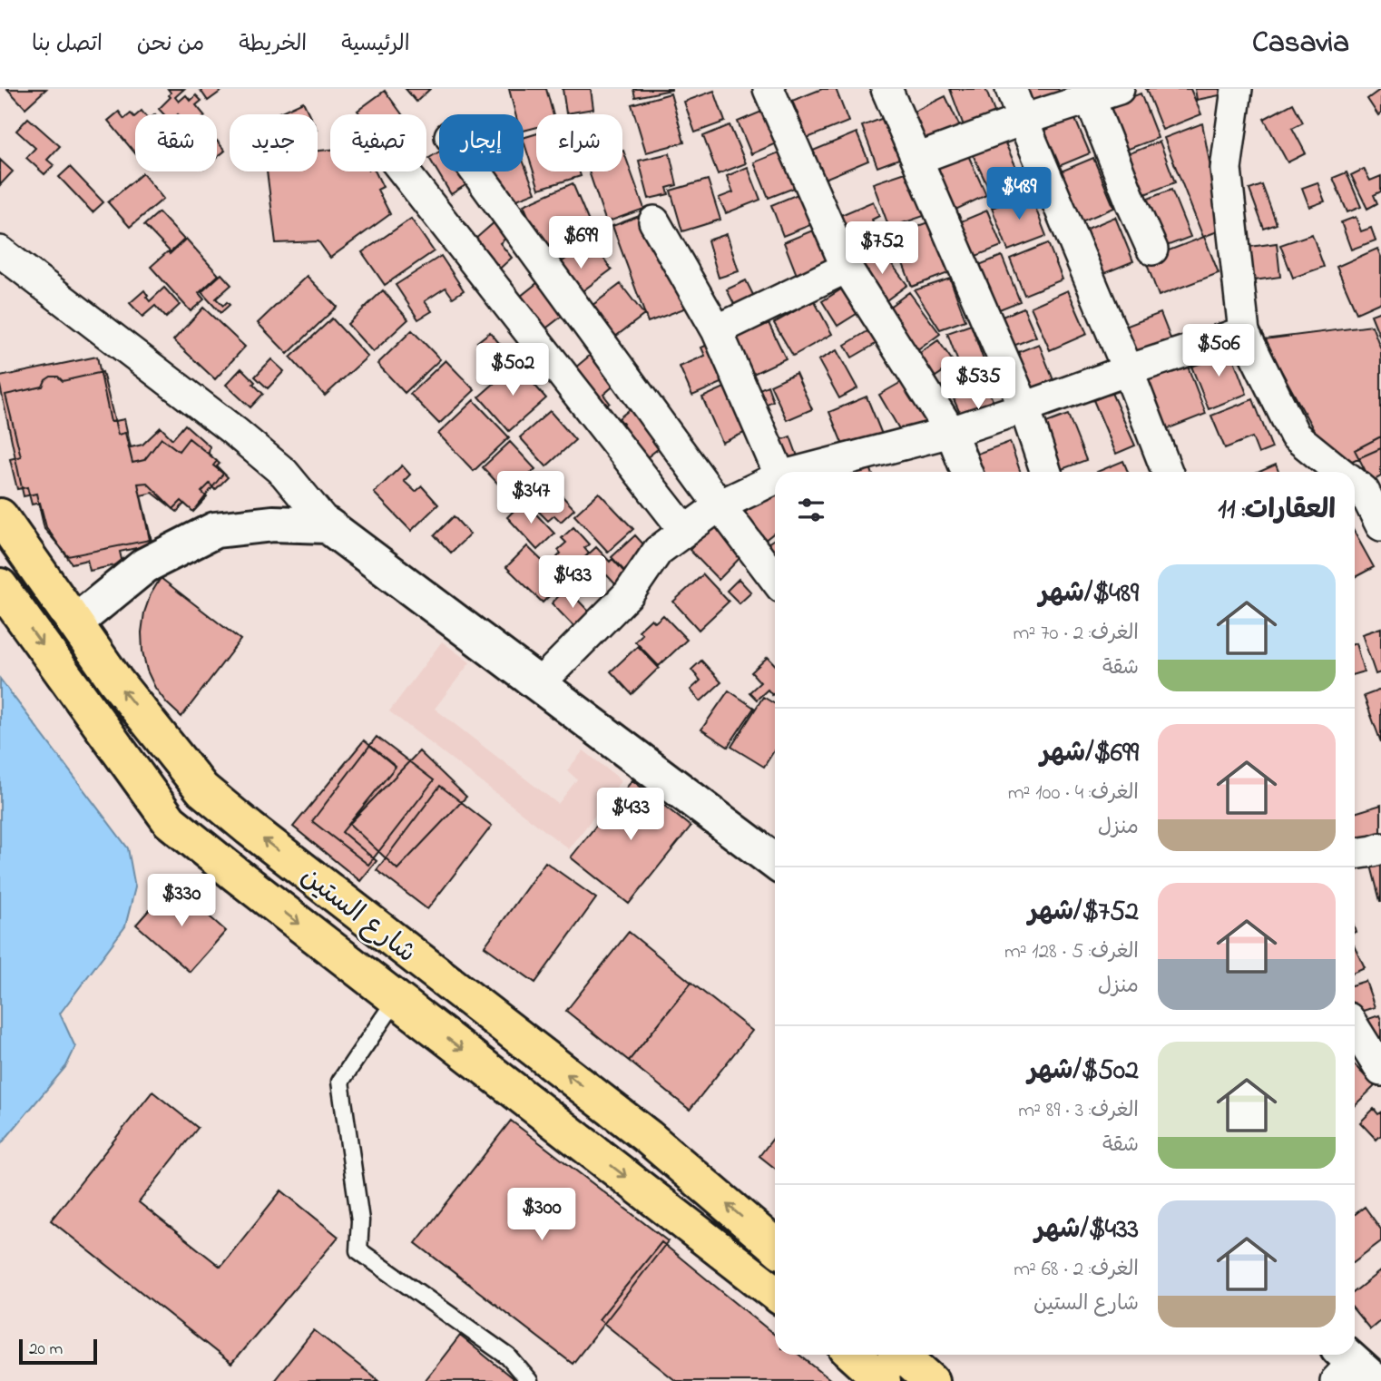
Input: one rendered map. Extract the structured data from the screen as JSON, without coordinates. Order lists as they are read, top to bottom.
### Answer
{
  "streets": {
    "highway": ["شارع الستين"]
  },
  "scale_bar": "20 m",
  "page": {
    "header": "Casavia",
    "nav": [
      "الرئيسية",
      "الخريطة",
      "من نحن",
      "اتصل بنا"
    ],
    "chip": [
      "شراء",
      "إيجار",
      "تصفية",
      "جديد",
      "شقة"
    ],
    "price": [
      "$489",
      "$699",
      "$752",
      "$506",
      "$502",
      "$535",
      "$347",
      "$433",
      "$433",
      "$330",
      "$300"
    ],
    "heading": "العقارات: 11",
    "list": [
      {
        "name": "$489/شهر",
        "note": "الغرف: 2 · 70 m² · شقة"
      },
      {
        "name": "$699/شهر",
        "note": "الغرف: 4 · 100 m² · منزل"
      },
      {
        "name": "$752/شهر",
        "note": "الغرف: 5 · 128 m² · منزل"
      },
      {
        "name": "$502/شهر",
        "note": "الغرف: 3 · 89 m² · شقة"
      },
      {
        "name": "$433/شهر",
        "note": "الغرف: 2 · 68 m² · شارع الستين"
      }
    ],
    "scale": "20 m"
  }
}
